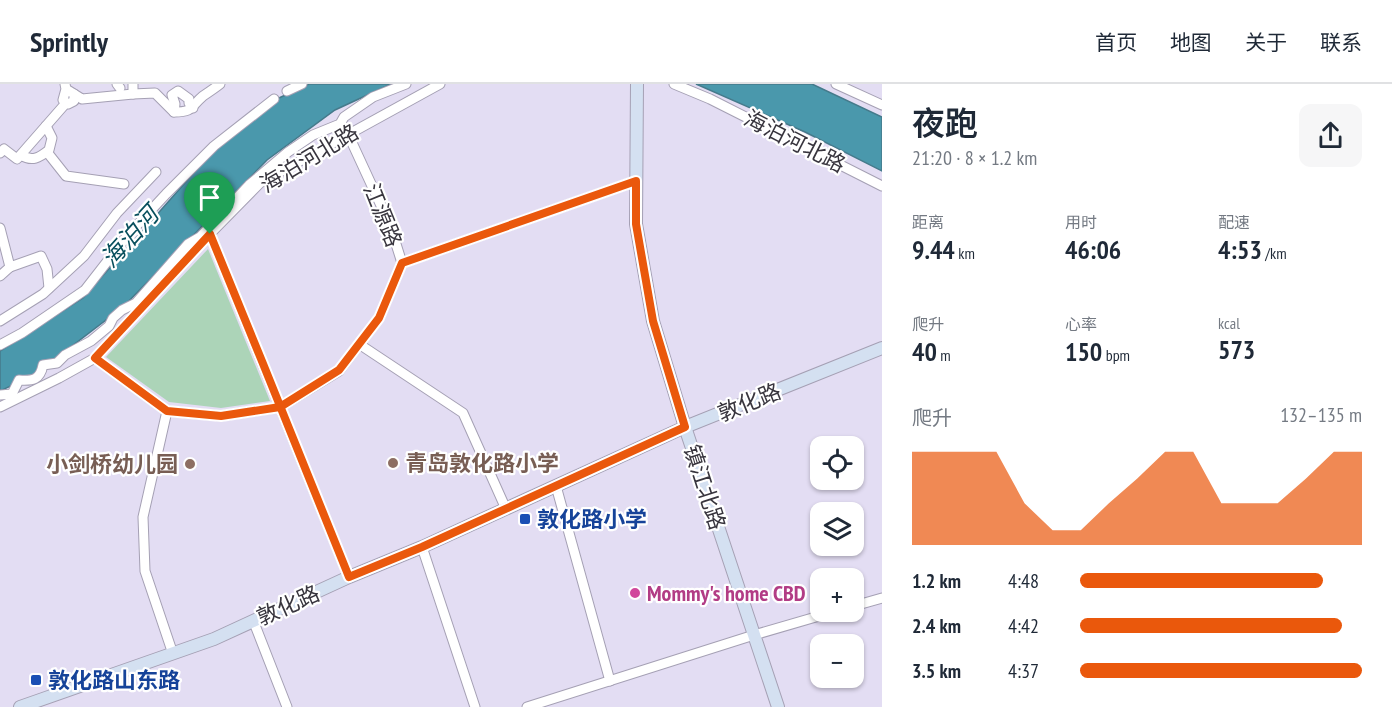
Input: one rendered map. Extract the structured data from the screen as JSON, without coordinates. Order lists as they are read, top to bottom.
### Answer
{
  "streets": {
    "street": [
      "海泊河北路",
      "江源路",
      "敦化路",
      "镇江北路"
    ]
  },
  "crossings": [
    ["海泊河北路", "江源路"],
    ["敦化路", "镇江北路"]
  ],
  "water": ["海泊河"],
  "places": {
    "other": ["青岛敦化路小学", "小剑桥幼儿园", "Mommy's home CBD"],
    "transit": ["敦化路小学", "敦化路山东路"]
  },
  "page": {
    "header": "Sprintly",
    "nav": [
      "首页",
      "地图",
      "关于",
      "联系"
    ],
    "heading": ["夜跑", "21:20 · 8 × 1.2 km"],
    "stats": [
      ["距离", "9.44 km"],
      ["用时", "46:06"],
      ["配速", "4:53 /km"],
      ["爬升", "40 m"],
      ["心率", "150 bpm"],
      ["kcal", "573"]
    ],
    "chart": ["爬升", "132–135 m"],
    "map_buttons": ["+", "−"],
    "list": [
      {
        "name": "1.2 km",
        "note": "4:48"
      },
      {
        "name": "2.4 km",
        "note": "4:42"
      },
      {
        "name": "3.5 km",
        "note": "4:37"
      }
    ]
  }
}
